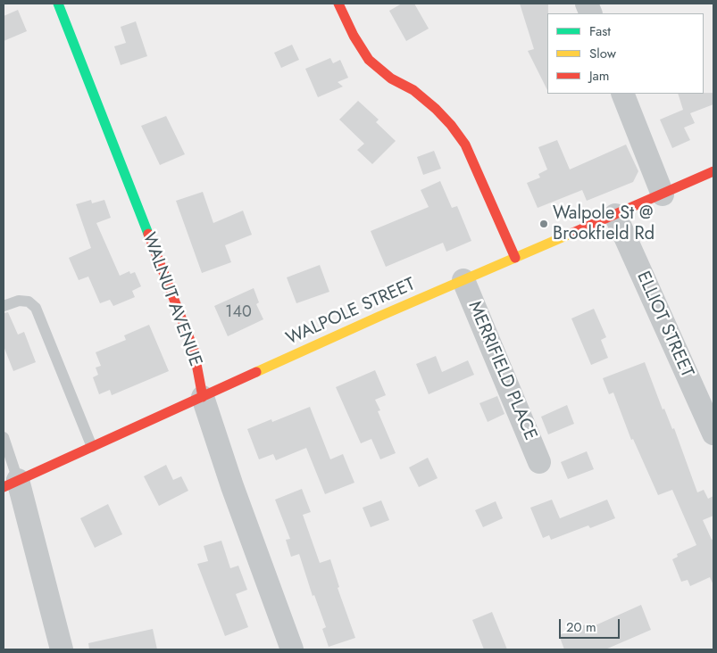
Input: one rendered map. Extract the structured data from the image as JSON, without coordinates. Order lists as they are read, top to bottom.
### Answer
{
  "streets": {
    "main road": ["WALNUT AVENUE", "WALPOLE STREET"],
    "street": ["ELLIOT STREET", "MERRIFIELD PLACE"]
  },
  "crossings": [
    ["WALNUT AVENUE", "WALPOLE STREET"],
    ["WALPOLE STREET", "ELLIOT STREET"],
    ["WALPOLE STREET", "MERRIFIELD PLACE"]
  ],
  "places": ["Walpole St @ Brookfield Rd"],
  "house_numbers": ["140"],
  "legend": ["Fast", "Slow", "Jam"],
  "scale_bar": "20 m"
}
